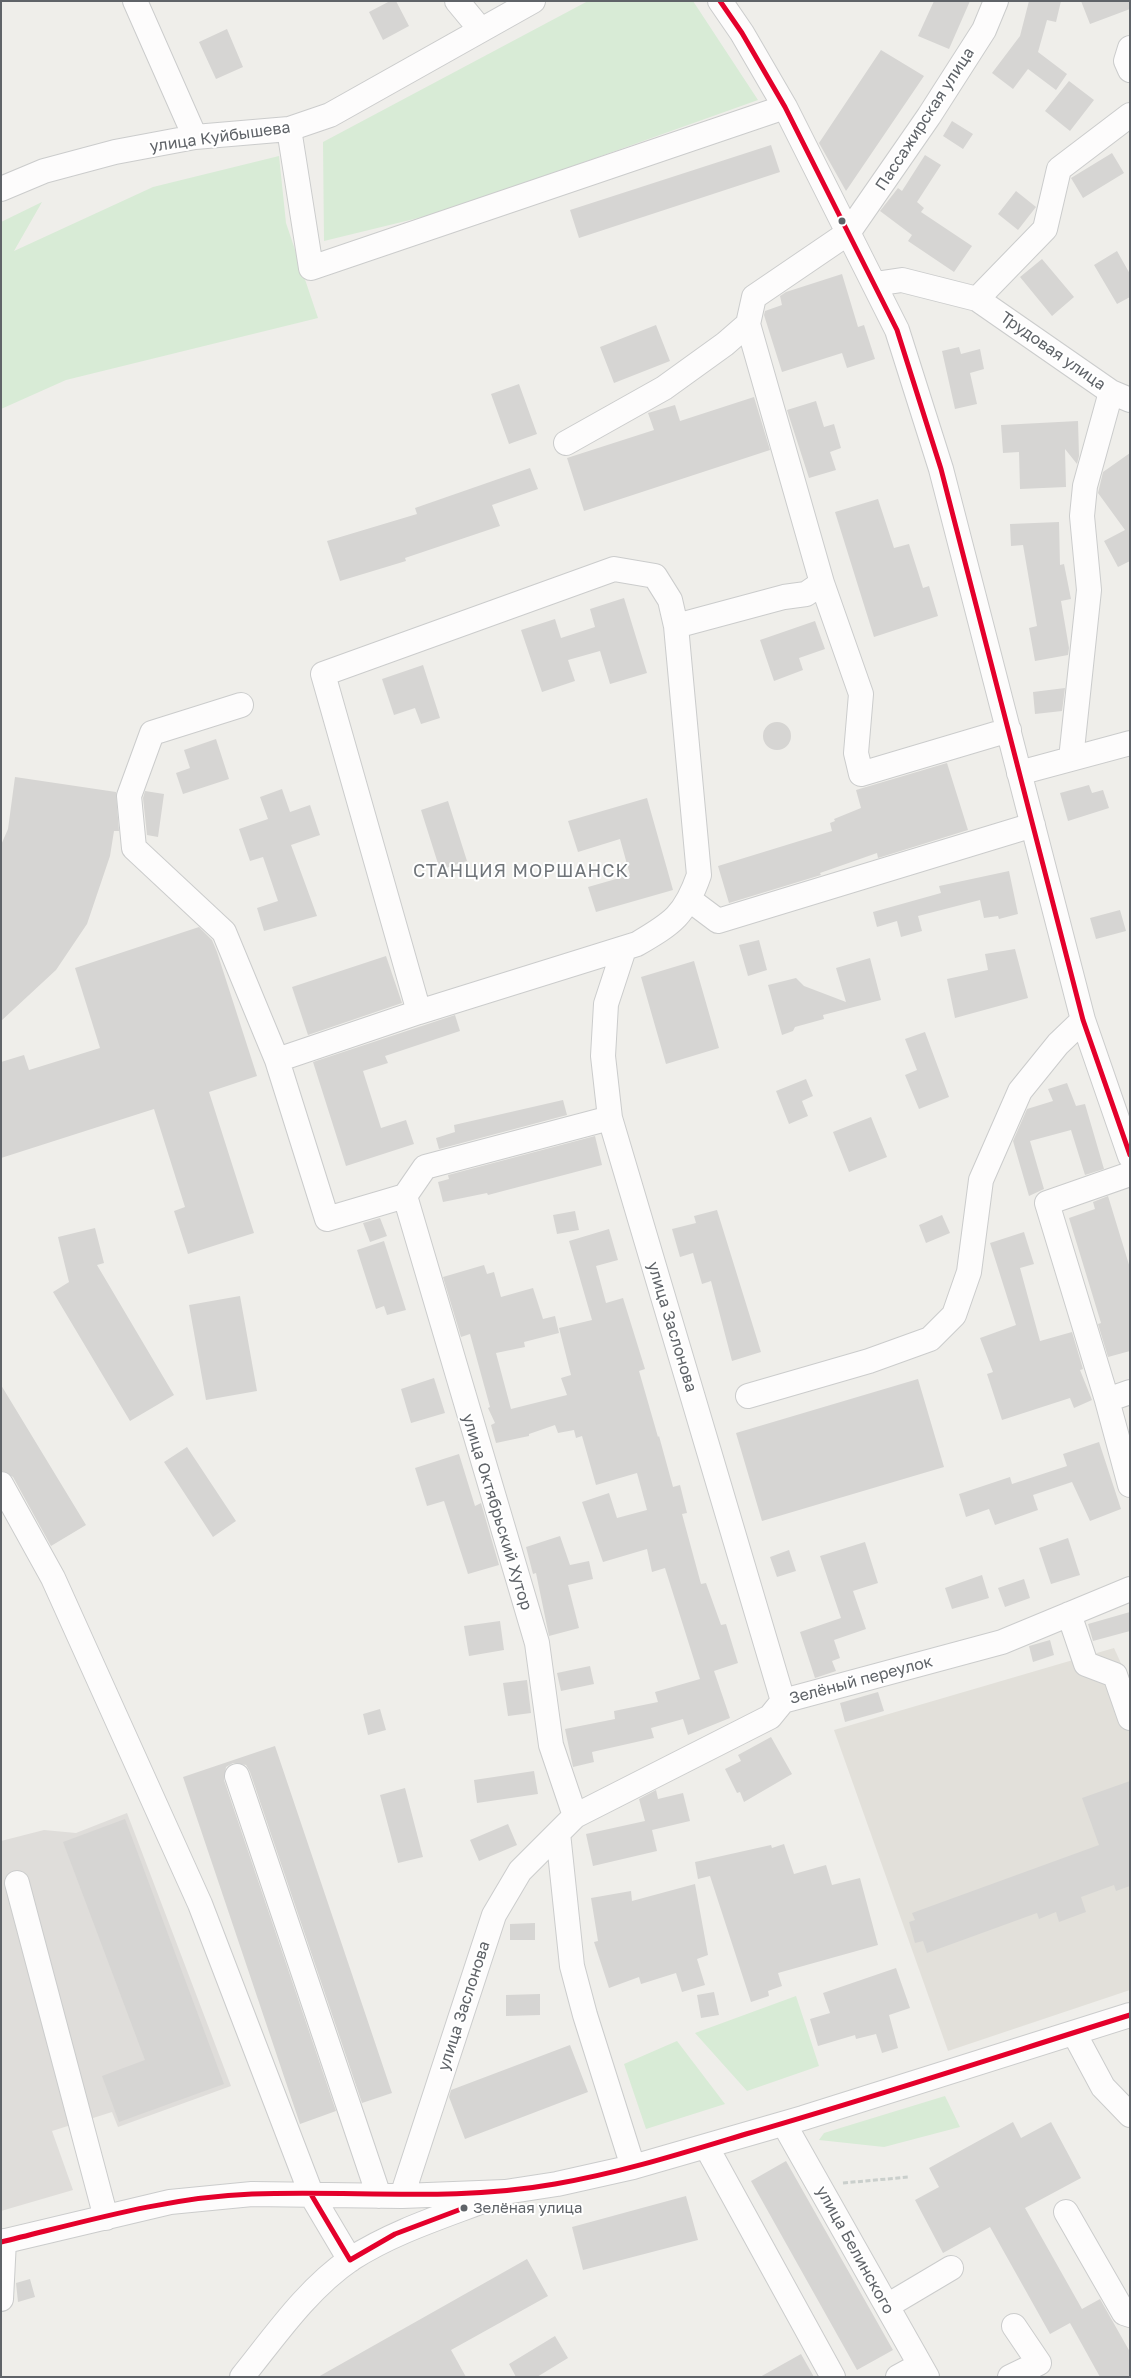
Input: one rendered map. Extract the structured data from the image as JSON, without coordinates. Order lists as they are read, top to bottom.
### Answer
{
  "streets": {
    "street": [
      "Пассажирская улица",
      "улица Куйбышева",
      "Трудовая улица",
      "улица Заслонова",
      "улица Октябрьский Хутор",
      "Зелёный переулок",
      "улица Белинского"
    ]
  },
  "crossings": [
    ["улица Заслонова", "Зелёный переулок"],
    ["улица Октябрьский Хутор", "Зелёный переулок"]
  ],
  "districts": ["СТАНЦИЯ МОРШАНСК"],
  "places": ["Зелёная улица"]
}
